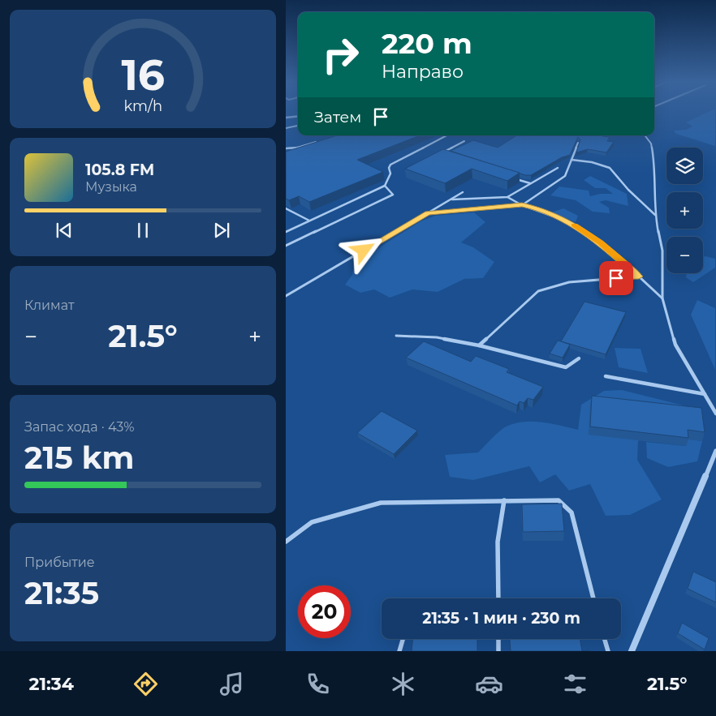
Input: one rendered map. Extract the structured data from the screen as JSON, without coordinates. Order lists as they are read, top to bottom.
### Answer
{
  "page": {
    "turn": ["220 m", "Направо"],
    "then": "Затем",
    "map_buttons": ["+", "−"],
    "song": ["105.8 FM", "Музыка"],
    "tile": [
      "Климат",
      ["Запас хода · 43%", "215 km"],
      ["Прибытие", "21:35"]
    ],
    "heat": ["−", "21.5°", "+"],
    "limit": "20",
    "trip": "21:35 · 1 мин · 230 m",
    "tabs": ["21:34", "21.5°"],
    "gauge": ["16", "km/h"]
  }
}
